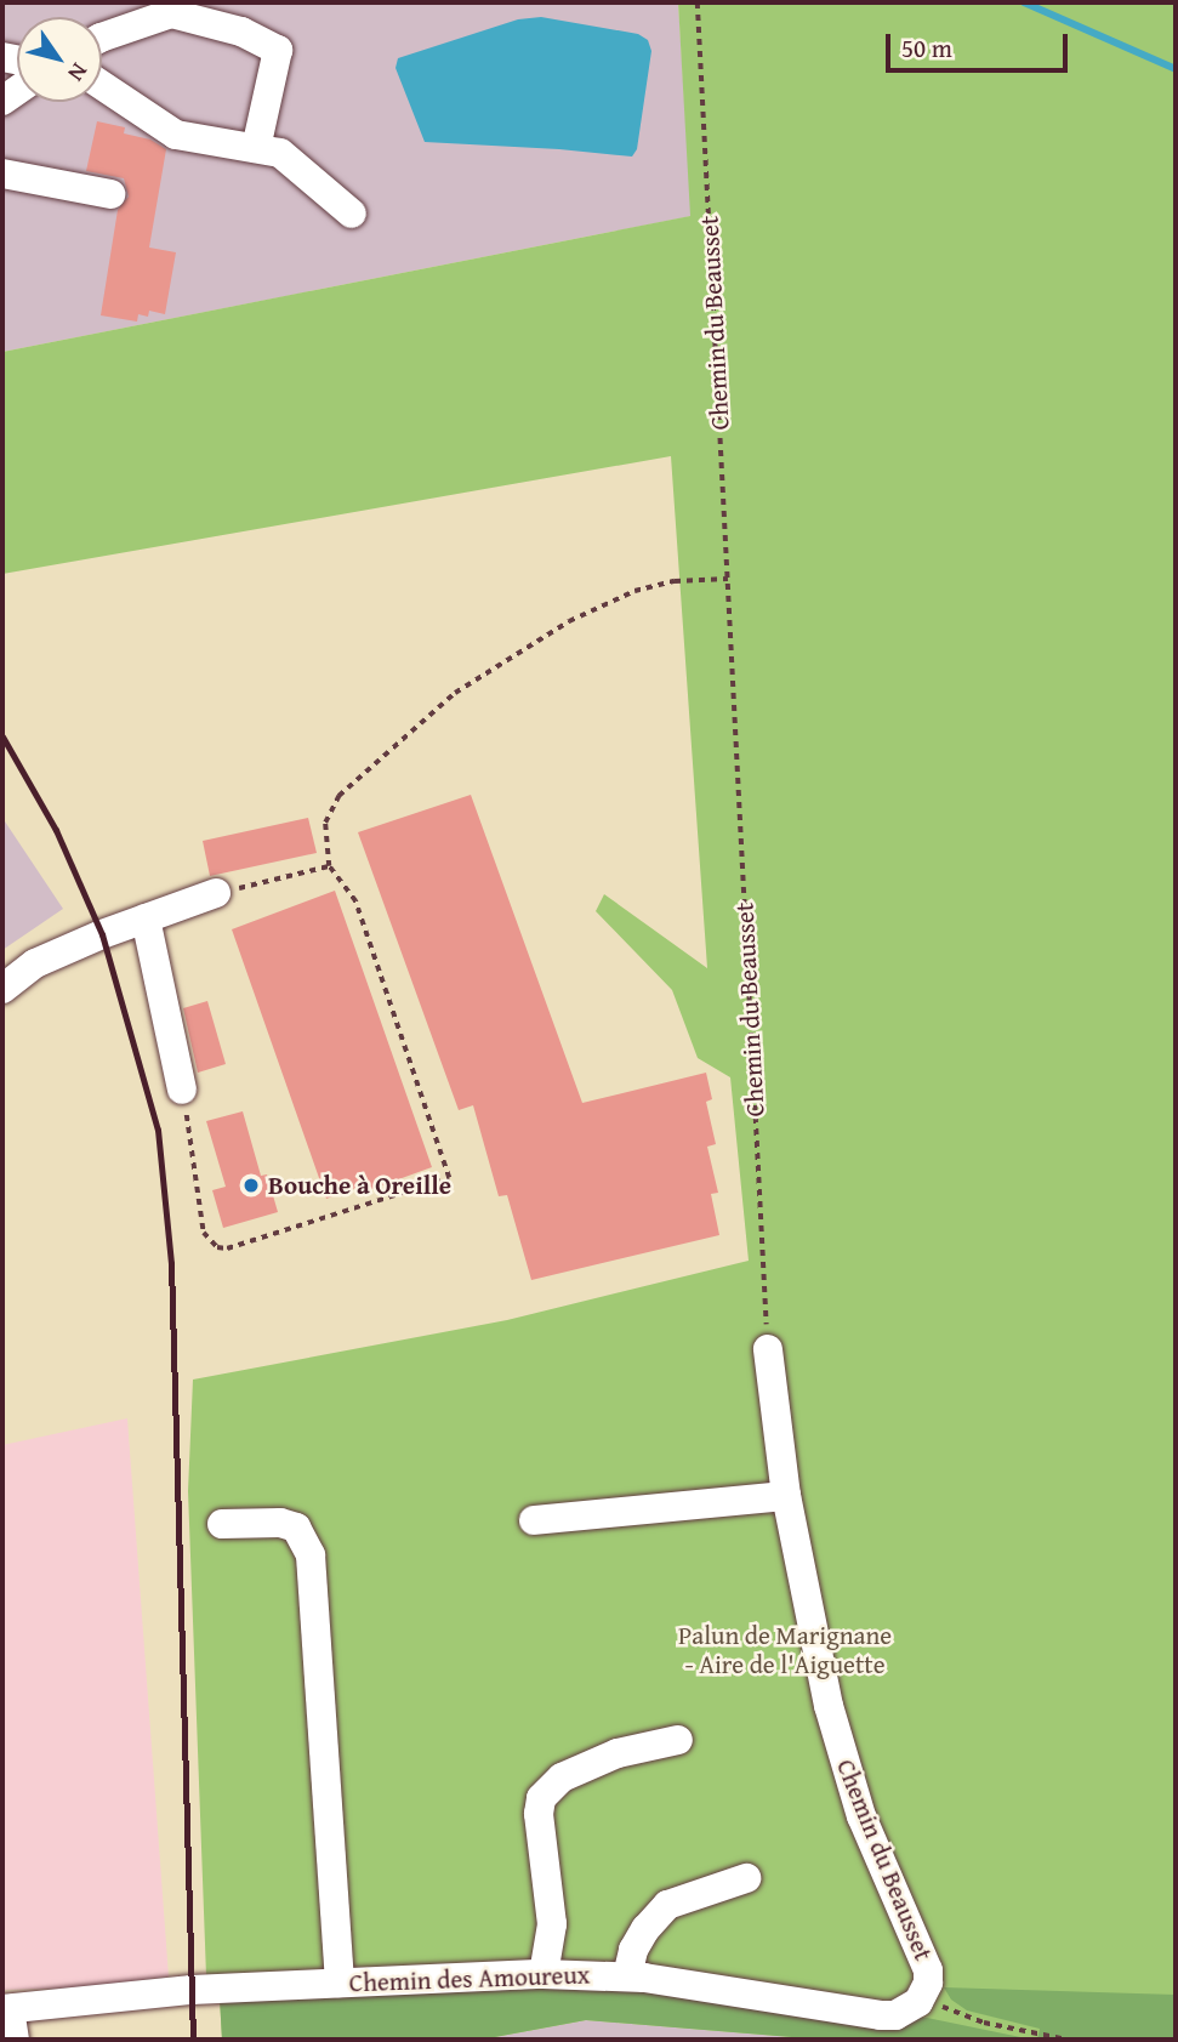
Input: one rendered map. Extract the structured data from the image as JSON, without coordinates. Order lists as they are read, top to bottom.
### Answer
{
  "streets": {
    "street": ["Chemin du Beausset", "Chemin des Amoureux"]
  },
  "crossings": [
    ["Chemin du Beausset", "Chemin des Amoureux"]
  ],
  "parks": ["Palun de Marignane - Aire de l'Aiguette"],
  "places": ["Bouche à Oreille"],
  "scale_bar": "50 m",
  "north": "bottom right"
}
